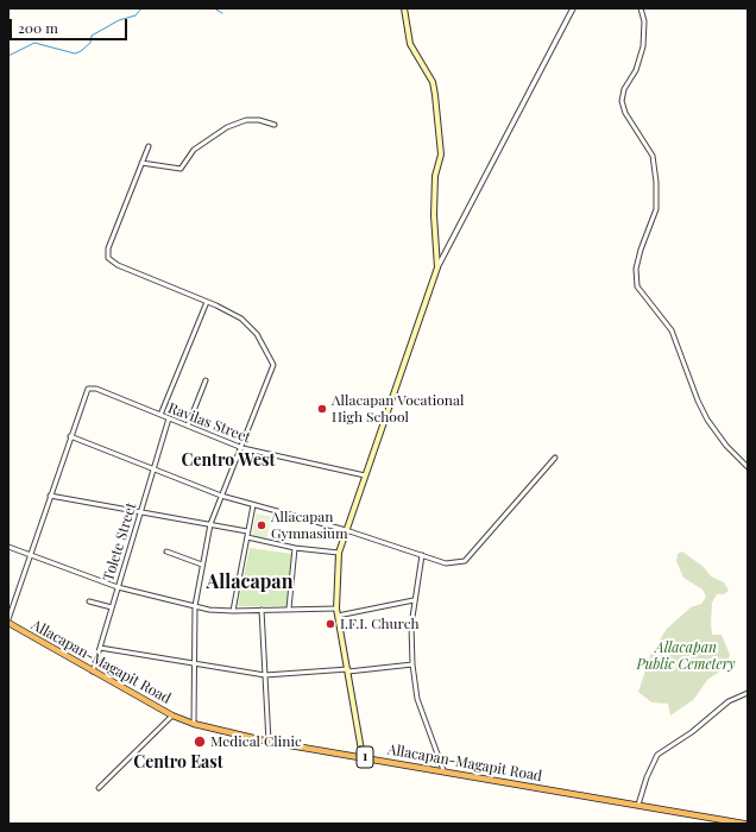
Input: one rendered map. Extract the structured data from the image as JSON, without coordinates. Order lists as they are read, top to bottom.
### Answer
{
  "streets": {
    "highway": ["Allacapan-Magapit Road", "1"],
    "street": ["Ravilas Street", "Tolete Street"]
  },
  "crossings": [
    ["Ravilas Street", "Tolete Street"],
    ["Tolete Street", "Allacapan-Magapit Road"]
  ],
  "districts": ["Centro West", "Allacapan", "Centro East"],
  "parks": ["Allacapan Public Cemetery"],
  "places": [
    "Allacapan Vocational High School",
    "Allacapan Gymnasium",
    "I.F.I. Church",
    "Medical Clinic"
  ],
  "scale_bar": "200 m"
}
